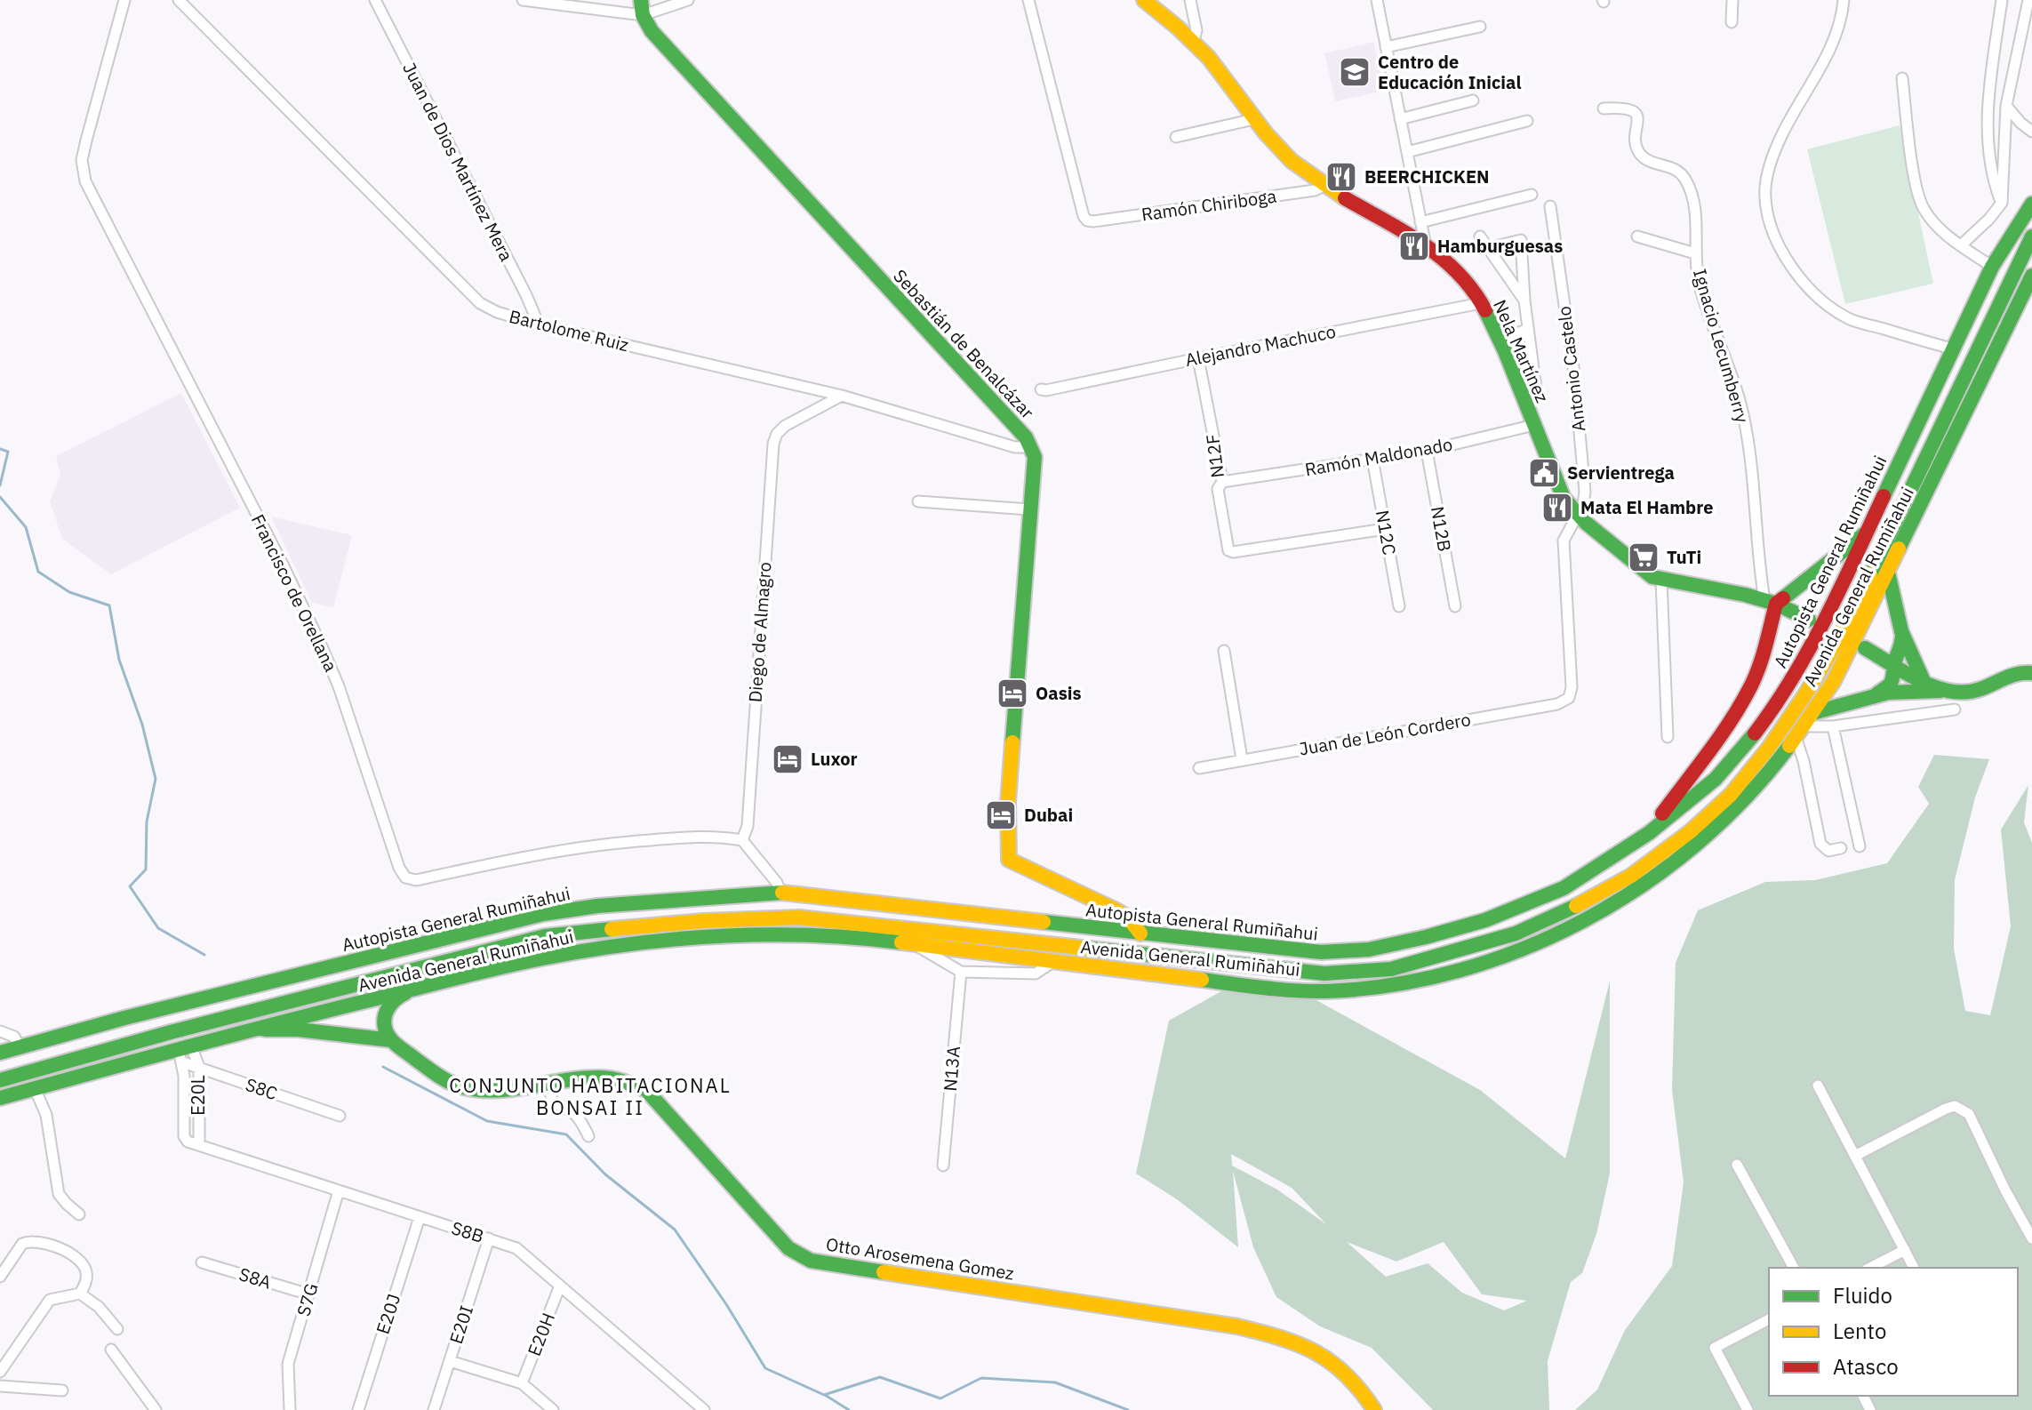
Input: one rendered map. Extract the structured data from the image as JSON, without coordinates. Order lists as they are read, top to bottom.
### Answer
{
  "streets": {
    "main road": [
      "Sebastián de Benalcázar",
      "Nela Martínez",
      "Autopista General Rumiñahui",
      "Avenida General Rumiñahui",
      "Otto Arosemena Gomez"
    ],
    "street": [
      "Juan de Dios Martínez Mera",
      "Ramón Chiriboga",
      "Bartolome Ruiz",
      "Alejandro Machuco",
      "Ignacio Lecumberry",
      "Antonio Castelo",
      "N12F",
      "Ramón Maldonado",
      "N12B",
      "N12C",
      "Francisco de Orellana",
      "Diego de Almagro",
      "Juan de León Cordero",
      "N13A",
      "S8C",
      "E20L",
      "S8B",
      "S8A",
      "S7G",
      "E20J",
      "E20I",
      "E20H"
    ]
  },
  "crossings": [
    ["Juan de Dios Martínez Mera", "Bartolome Ruiz"],
    ["Ramón Chiriboga", "Nela Martínez"],
    ["Bartolome Ruiz", "Sebastián de Benalcázar"],
    ["Bartolome Ruiz", "Diego de Almagro"],
    ["Sebastián de Benalcázar", "Autopista General Rumiñahui"],
    ["Alejandro Machuco", "Nela Martínez"],
    ["Alejandro Machuco", "N12F"],
    ["Ignacio Lecumberry", "Nela Martínez"],
    ["Nela Martínez", "Antonio Castelo"],
    ["Nela Martínez", "Ramón Maldonado"],
    ["Antonio Castelo", "Juan de León Cordero"],
    ["N12F", "Ramón Maldonado"],
    ["N12F", "N12C"],
    ["Ramón Maldonado", "N12B"],
    ["Ramón Maldonado", "N12C"],
    ["Avenida General Rumiñahui", "S8C"],
    ["Avenida General Rumiñahui", "E20L"],
    ["Francisco de Orellana", "Diego de Almagro"],
    ["S8C", "E20L"],
    ["E20L", "S8B"],
    ["S8B", "S7G"],
    ["S8B", "E20J"],
    ["S8B", "E20I"],
    ["S8B", "E20H"],
    ["S8A", "S7G"]
  ],
  "districts": ["CONJUNTO HABITACIONAL BONSAI II"],
  "places": {
    "school or university": ["Centro de Educación Inicial"],
    "restaurant": ["BEERCHICKEN", "Hamburguesas", "Mata El Hambre"],
    "public building": ["Servientrega"],
    "supermarket": ["TuTi"],
    "hotel": ["Oasis", "Luxor", "Dubai"]
  },
  "legend": ["Fluido", "Lento", "Atasco"]
}
